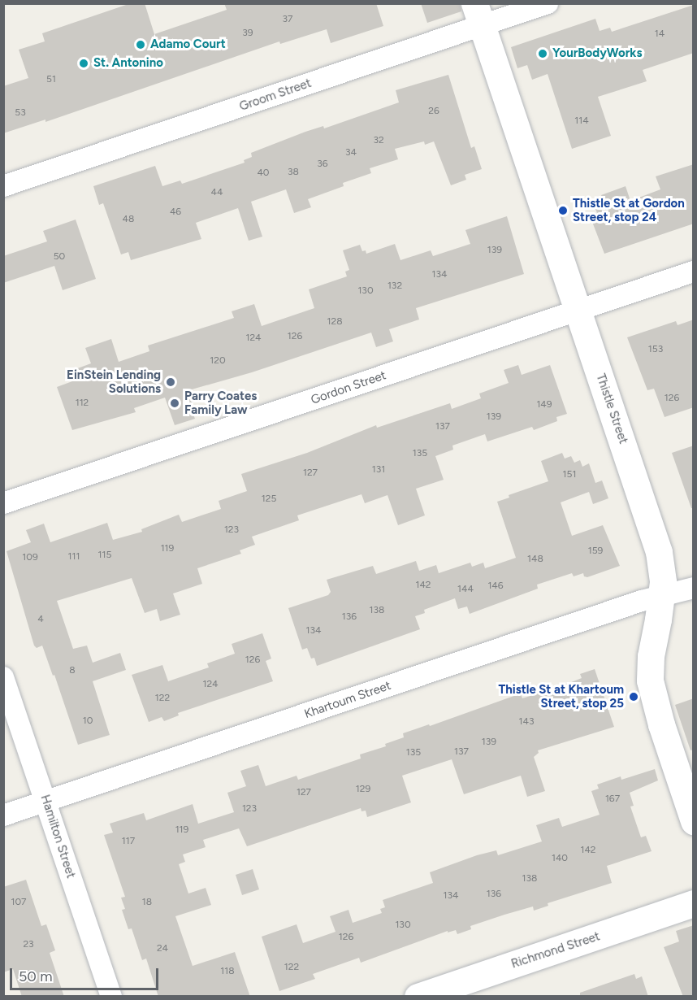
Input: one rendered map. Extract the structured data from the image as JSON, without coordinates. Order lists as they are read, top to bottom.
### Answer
{
  "streets": {
    "street": [
      "Groom Street",
      "Gordon Street",
      "Thistle Street",
      "Khartoum Street",
      "Hamilton Street",
      "Richmond Street"
    ]
  },
  "crossings": [
    ["Groom Street", "Thistle Street"],
    ["Gordon Street", "Thistle Street"],
    ["Thistle Street", "Khartoum Street"],
    ["Khartoum Street", "Hamilton Street"]
  ],
  "places": [
    "Adamo Court",
    "YourBodyWorks",
    "St. Antonino",
    "Thistle St at Gordon Street, stop 24",
    "EinStein Lending Solutions",
    "Parry Coates Family Law",
    "Thistle St at Khartoum Street, stop 25"
  ],
  "house_numbers": [
    "37",
    "39",
    "14",
    "51",
    "26",
    "53",
    "114",
    "32",
    "34",
    "36",
    "38",
    "40",
    "44",
    "46",
    "48",
    "139",
    "50",
    "134",
    "132",
    "130",
    "128",
    "126",
    "124",
    "153",
    "120",
    "126",
    "112",
    "149",
    "139",
    "137",
    "135",
    "131",
    "127",
    "151",
    "125",
    "123",
    "119",
    "159",
    "115",
    "111",
    "109",
    "148",
    "142",
    "146",
    "144",
    "138",
    "136",
    "4",
    "134",
    "126",
    "8",
    "124",
    "122",
    "10",
    "143",
    "139",
    "137",
    "135",
    "129",
    "127",
    "167",
    "123",
    "119",
    "117",
    "142",
    "140",
    "138",
    "136",
    "134",
    "107",
    "18",
    "130",
    "126",
    "23",
    "24",
    "122",
    "118"
  ],
  "scale_bar": "50 m"
}
